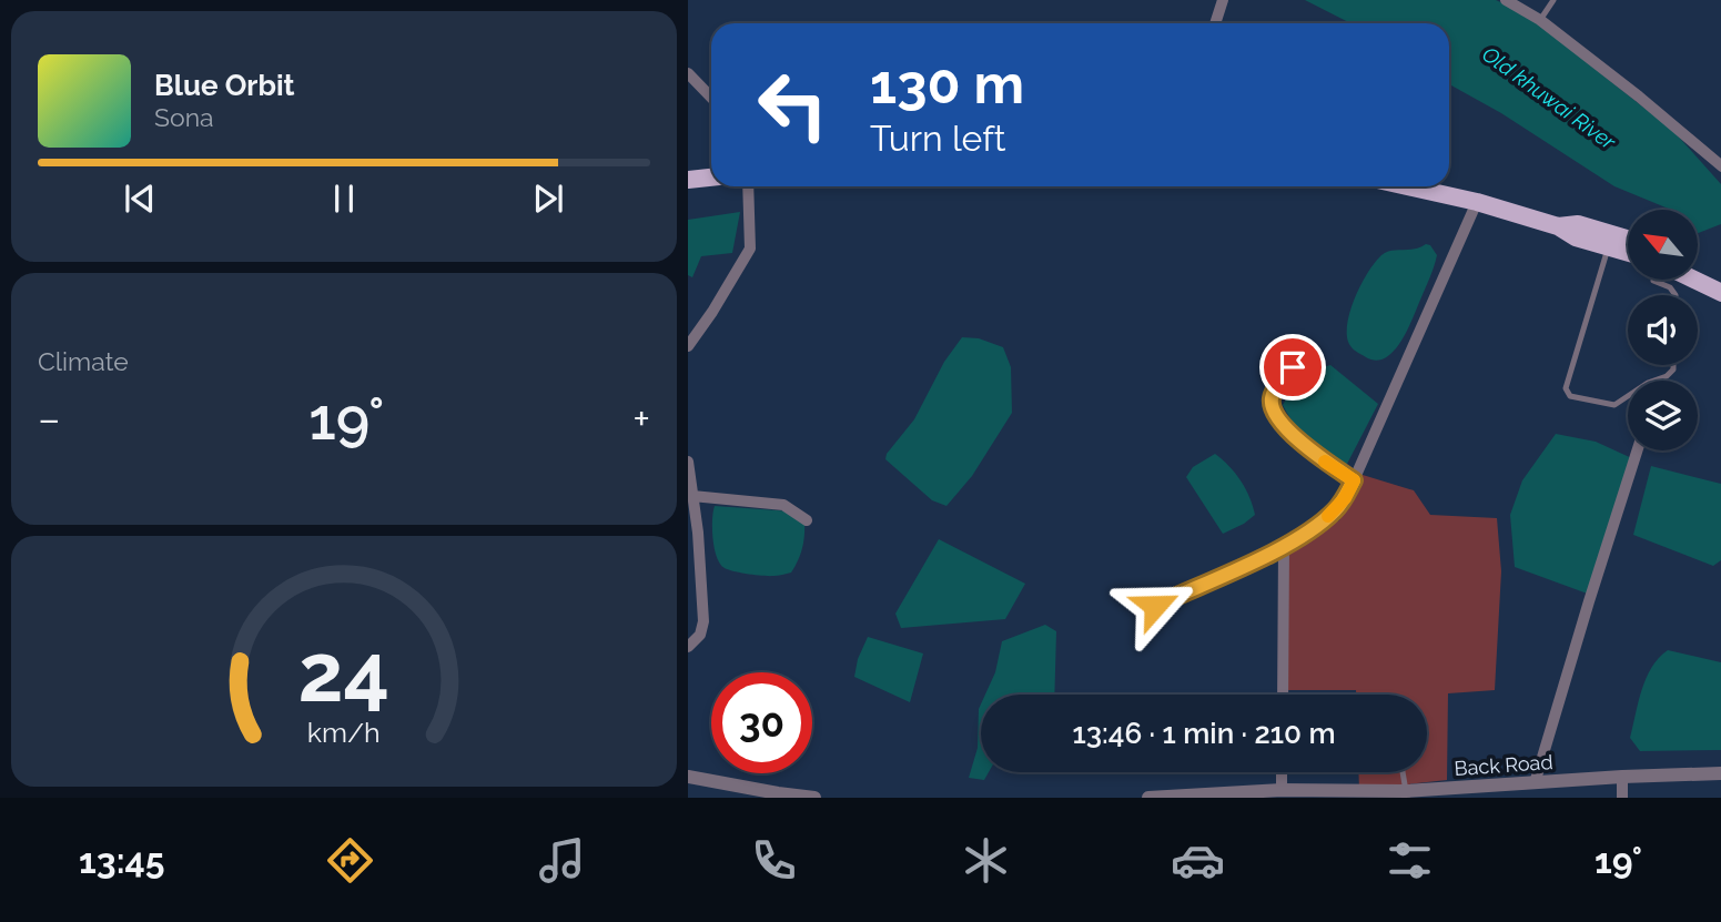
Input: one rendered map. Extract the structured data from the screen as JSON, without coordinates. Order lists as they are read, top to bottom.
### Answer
{
  "streets": {
    "street": ["Back Road"]
  },
  "water": ["Old khuwai River"],
  "north": "top left",
  "page": {
    "turn": ["130 m", "Turn left"],
    "song": ["Blue Orbit", "Sona"],
    "tile": "Climate",
    "heat": ["−", "19°", "+"],
    "limit": "30",
    "trip": "13:46 · 1 min · 210 m",
    "tabs": ["13:45", "19°"],
    "gauge": ["24", "km/h"]
  }
}
